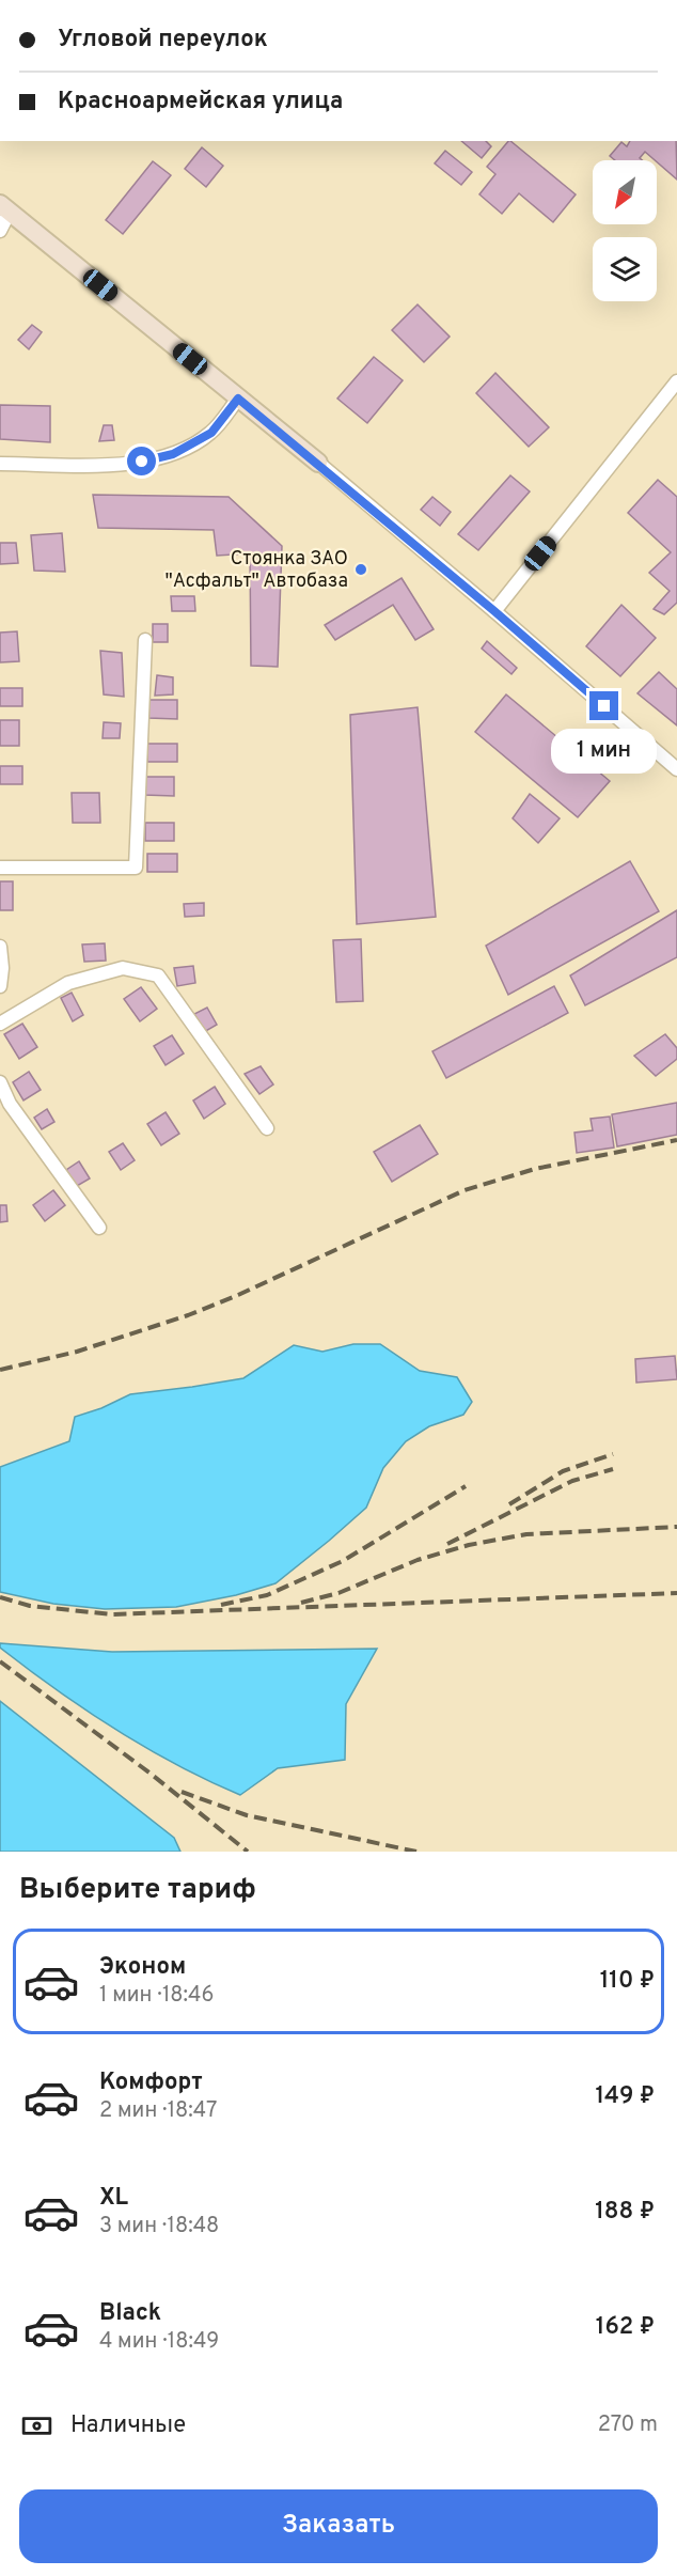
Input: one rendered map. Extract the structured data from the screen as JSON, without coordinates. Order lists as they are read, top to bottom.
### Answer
{
  "places": ["Стоянка ЗАО \"Асфальт\" Автобаза"],
  "north": "bottom left",
  "page": {
    "banner": ["Угловой переулок", "Красноармейская улица"],
    "bubble": "1 мин",
    "heading": "Выберите тариф",
    "list": [
      {
        "name": "Эконом",
        "note": "1 мин · 18:46",
        "value": "110 ₽"
      },
      {
        "name": "Комфорт",
        "note": "2 мин · 18:47",
        "value": "149 ₽"
      },
      {
        "name": "XL",
        "note": "3 мин · 18:48",
        "value": "188 ₽"
      },
      {
        "name": "Black",
        "note": "4 мин · 18:49",
        "value": "162 ₽"
      }
    ],
    "pay": ["Наличные", "270 m"],
    "buttons": "Заказать"
  }
}
